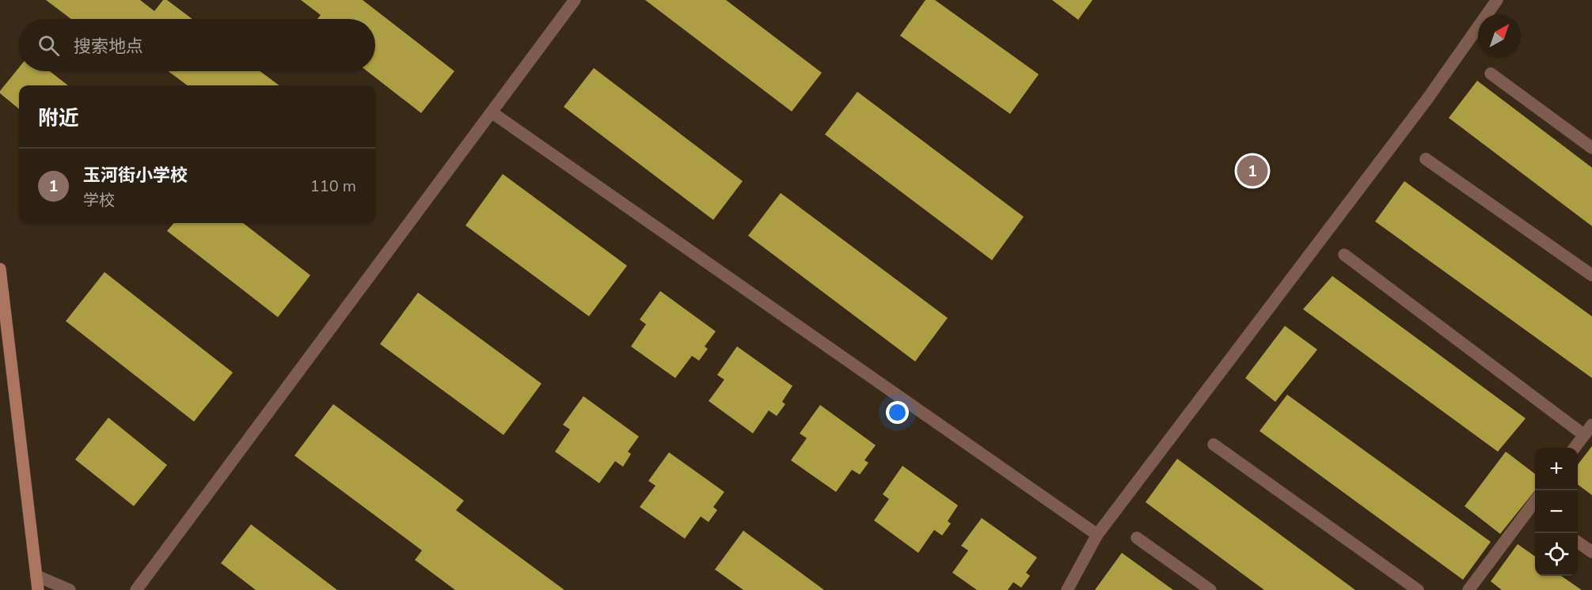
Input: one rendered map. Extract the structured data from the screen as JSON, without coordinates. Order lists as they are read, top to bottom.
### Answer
{
  "north": "top right",
  "page": {
    "search": "搜索地点",
    "heading": "附近",
    "list": [
      {
        "mark": "1",
        "name": "玉河街小学校",
        "note": "学校",
        "value": "110 m"
      }
    ],
    "pins": "1",
    "map_buttons": ["+", "−"]
  }
}
